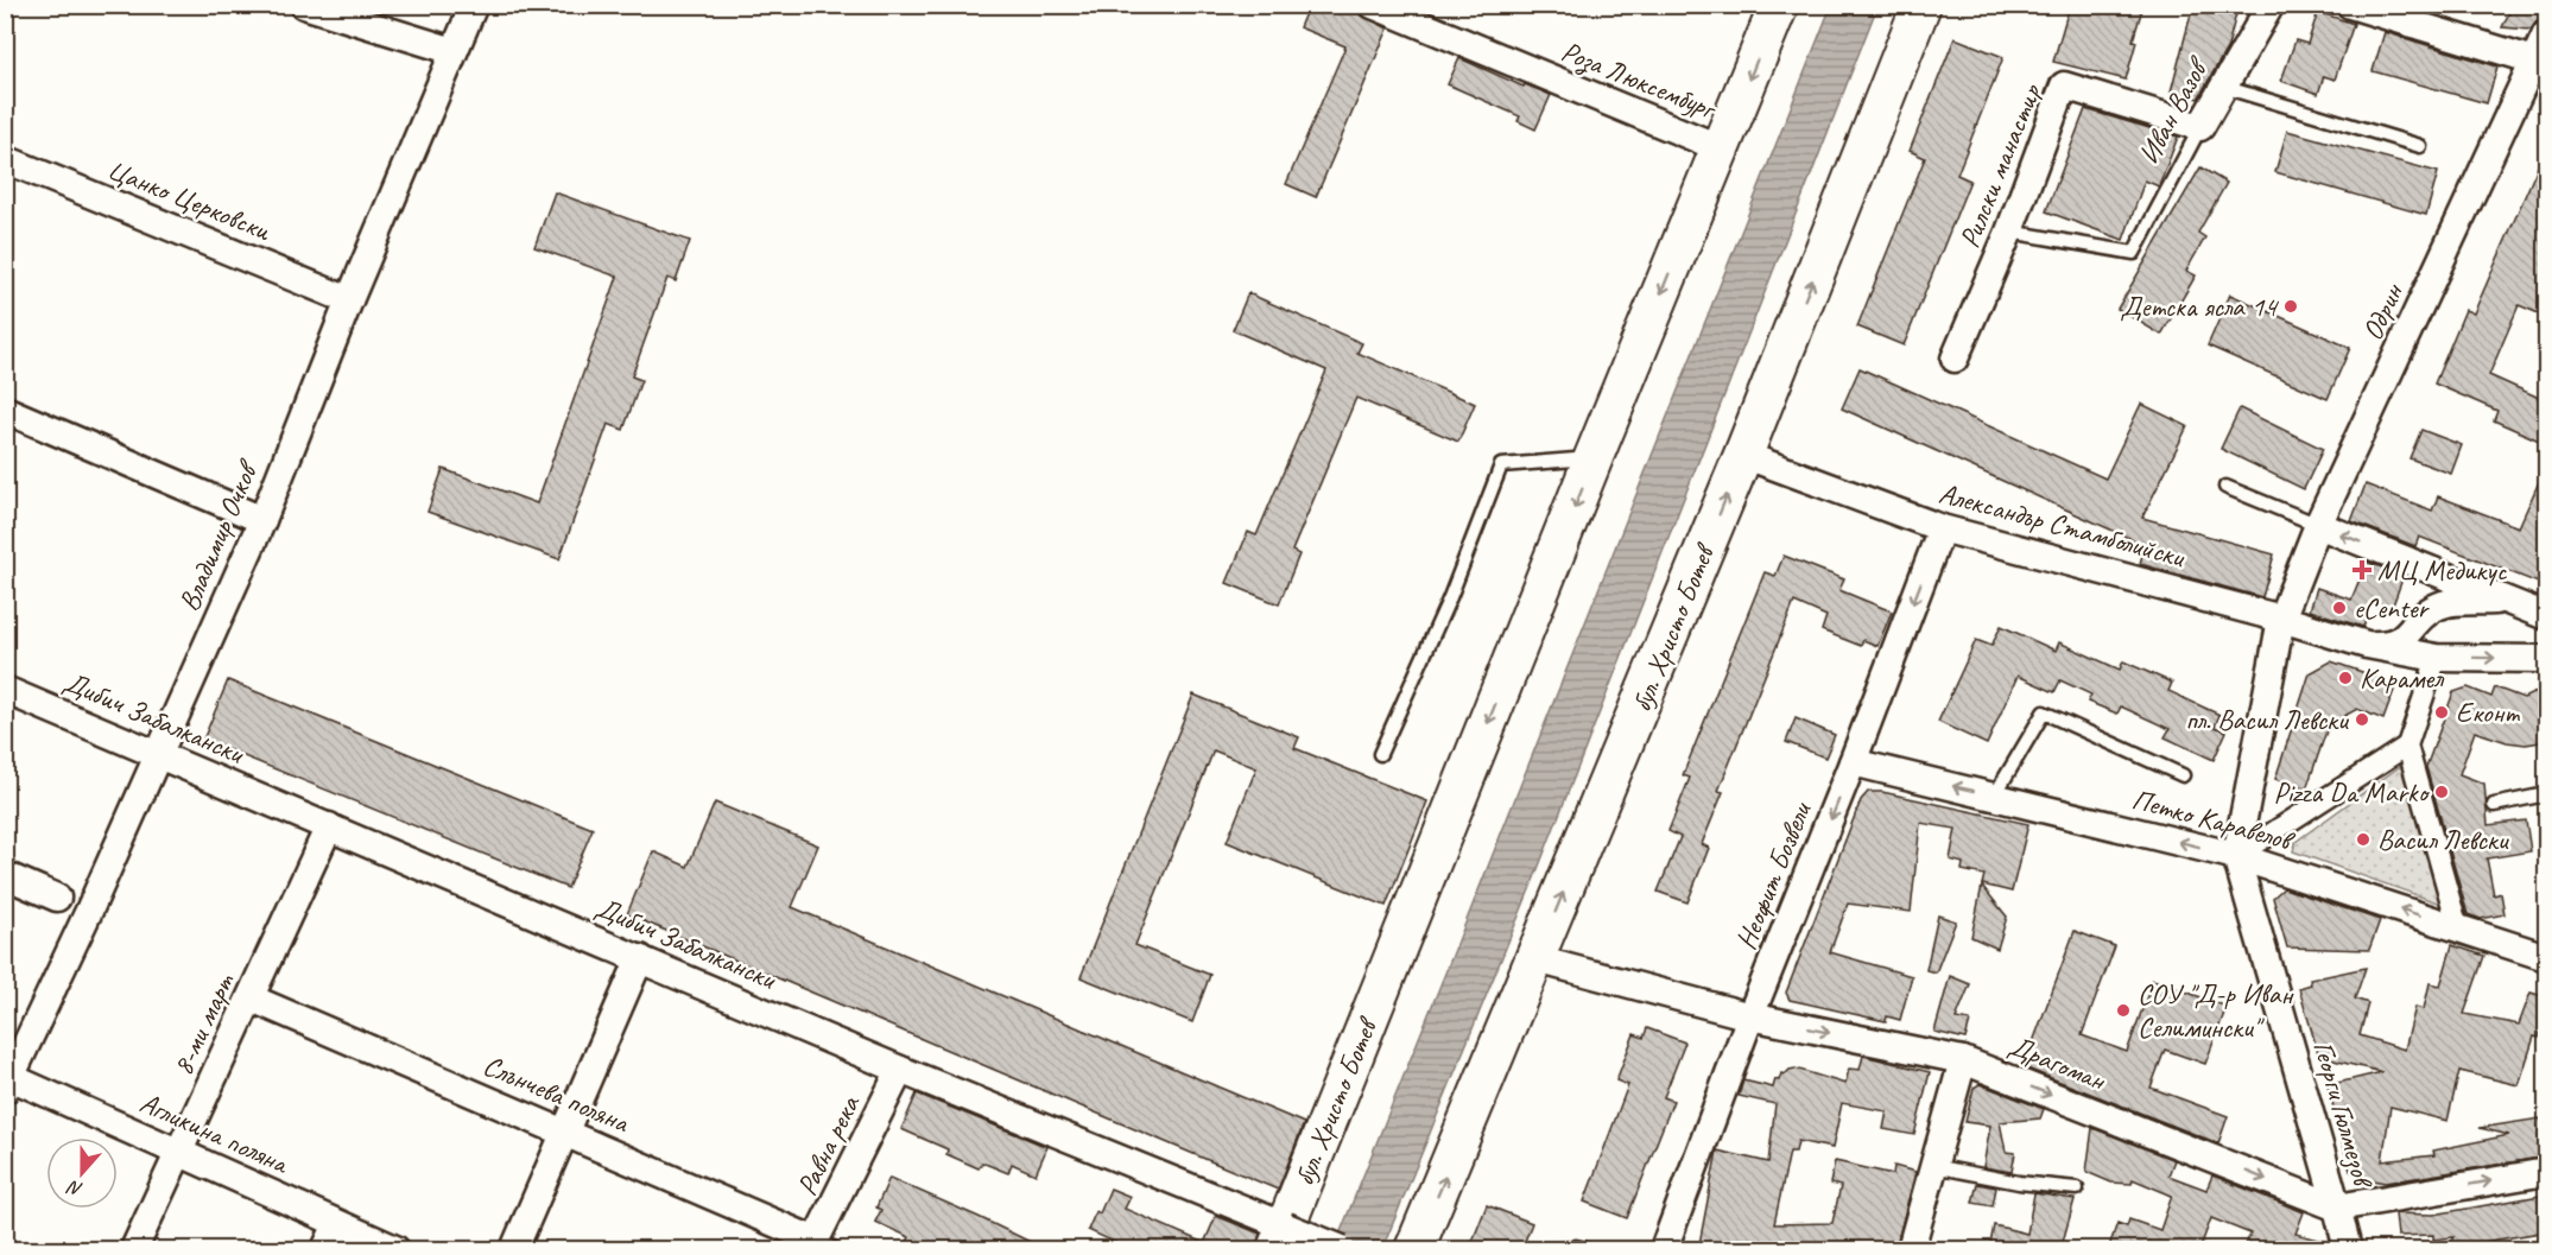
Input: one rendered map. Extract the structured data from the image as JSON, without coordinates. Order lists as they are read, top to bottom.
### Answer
{
  "streets": {
    "main road": ["бул. Христо Ботев"],
    "street": [
      "Роза Люксембург",
      "Иван Вазов",
      "Рилски манастир",
      "Цанко Церковски",
      "Одрин",
      "Александър Стамболийски",
      "Владимир Очков",
      "Дибич Забалкански",
      "Петко Каравелов",
      "Неофит Бозвели",
      "8-ми март",
      "Драгоман",
      "Слънчева поляна",
      "Георги Гюлмезов",
      "Агликина поляна",
      "Равна река"
    ]
  },
  "crossings": [
    ["Роза Люксембург", "бул. Христо Ботев"],
    ["Иван Вазов", "Рилски манастир"],
    ["Цанко Церковски", "Владимир Очков"],
    ["Одрин", "Александър Стамболийски"],
    ["Одрин", "Георги Гюлмезов"],
    ["Александър Стамболийски", "бул. Христо Ботев"],
    ["Александър Стамболийски", "Неофит Бозвели"],
    ["Александър Стамболийски", "Георги Гюлмезов"],
    ["Владимир Очков", "Дибич Забалкански"],
    ["Владимир Очков", "Агликина поляна"],
    ["бул. Христо Ботев", "Дибич Забалкански"],
    ["бул. Христо Ботев", "Драгоман"],
    ["Дибич Забалкански", "8-ми март"],
    ["Дибич Забалкански", "Равна река"],
    ["Петко Каравелов", "Неофит Бозвели"],
    ["Петко Каравелов", "Георги Гюлмезов"],
    ["Неофит Бозвели", "Драгоман"],
    ["8-ми март", "Слънчева поляна"],
    ["8-ми март", "Агликина поляна"],
    ["Драгоман", "Георги Гюлмезов"],
    ["Слънчева поляна", "Равна река"]
  ],
  "one_way": ["Петко Каравелов", "Неофит Бозвели", "Драгоман"],
  "places": {
    "other": [
      "Детска ясла 14",
      "eCenter",
      "Карамел",
      "Еконт",
      "пл. Васил Левски",
      "Pizza Da Marko",
      "Васил Левски",
      "СОУ \"Д-р Иван Селимински\""
    ],
    "health": ["МЦ Медикус"]
  },
  "north": "bottom"
}
